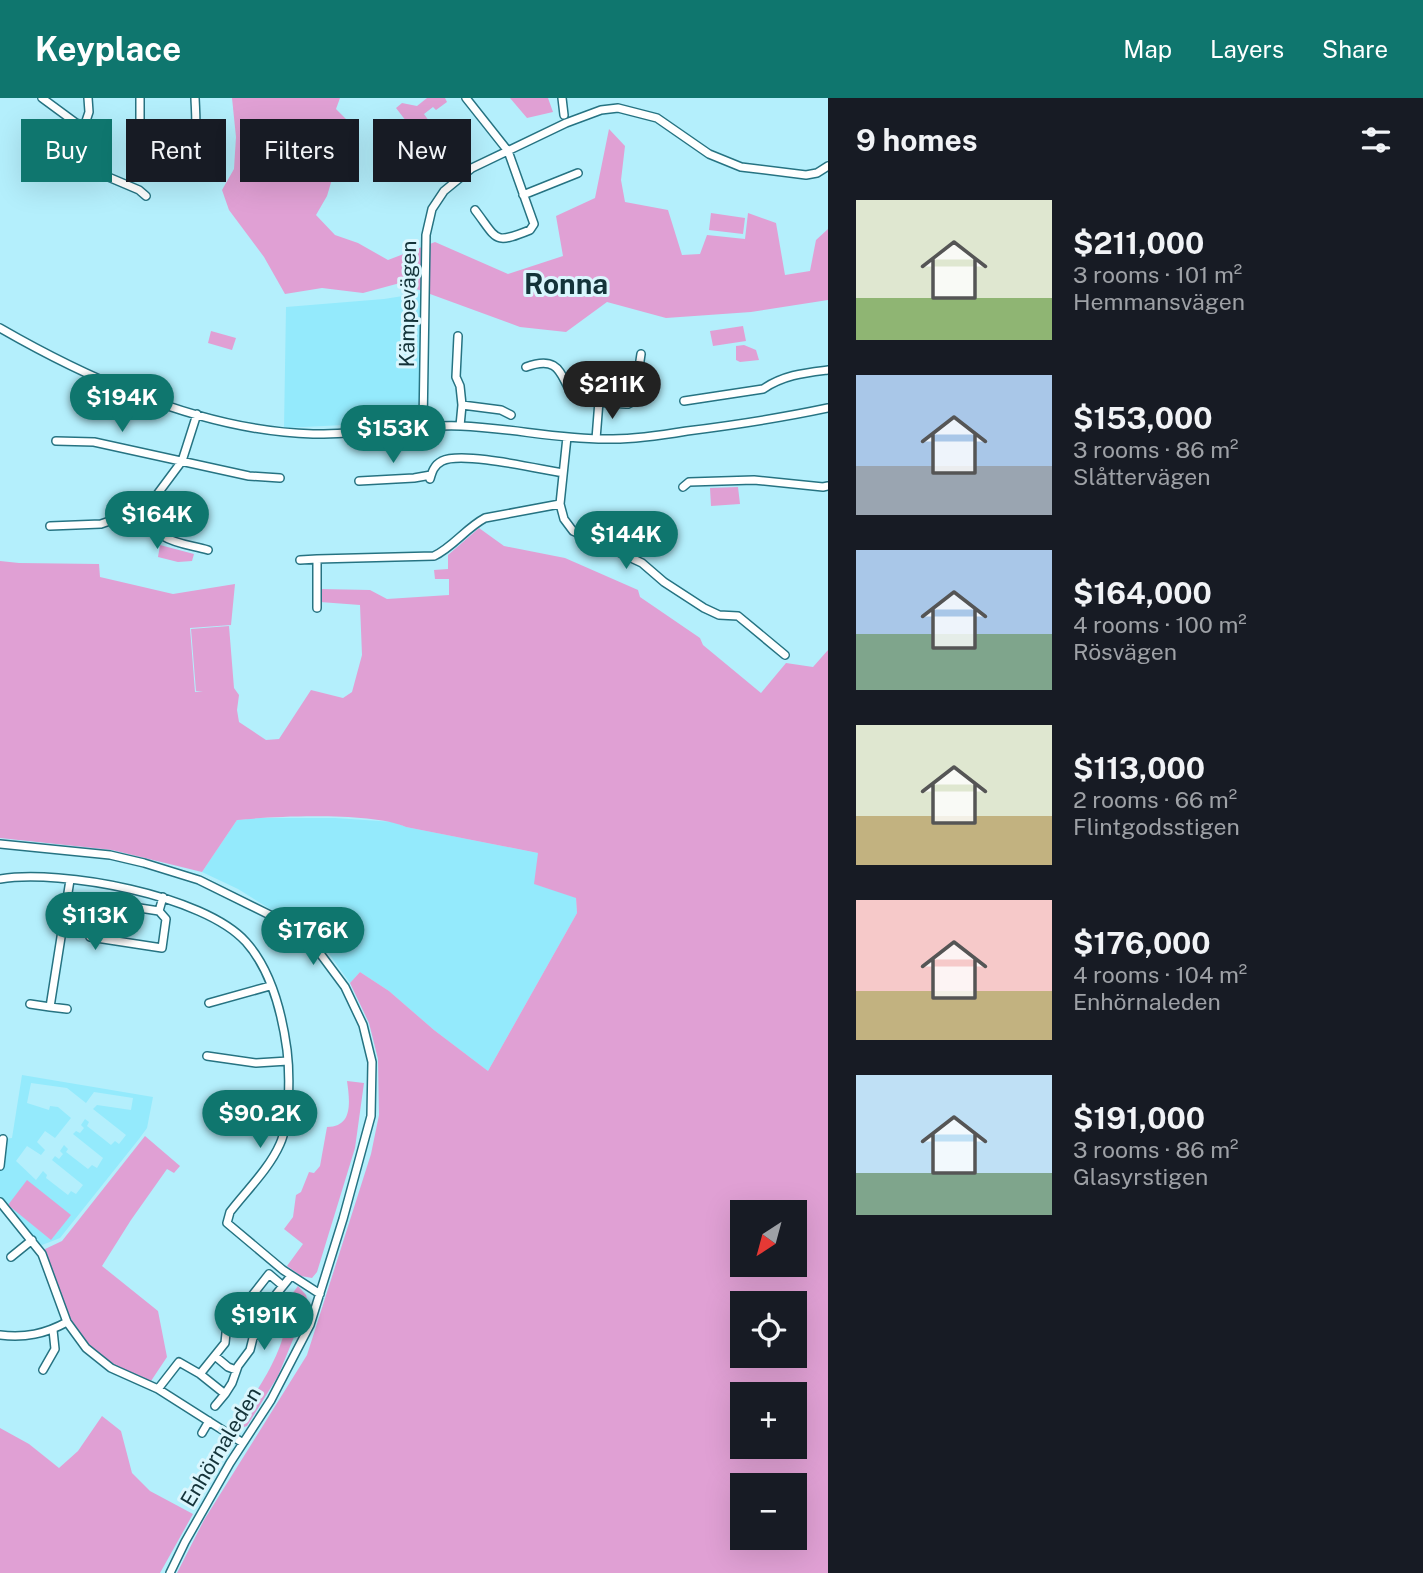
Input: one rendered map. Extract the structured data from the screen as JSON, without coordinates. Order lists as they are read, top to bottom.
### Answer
{
  "streets": {
    "street": ["Kämpevägen", "Enhörnaleden"]
  },
  "districts": ["Ronna"],
  "north": "bottom left",
  "page": {
    "header": "Keyplace",
    "nav": ["Map", "Layers", "Share"],
    "heading": "9 homes",
    "chip": [
      "Buy",
      "Rent",
      "Filters",
      "New"
    ],
    "list": [
      {
        "name": "$211,000",
        "note": "3 rooms · 101 m² · Hemmansvägen"
      },
      {
        "name": "$153,000",
        "note": "3 rooms · 86 m² · Slåttervägen"
      },
      {
        "name": "$164,000",
        "note": "4 rooms · 100 m² · Rösvägen"
      },
      {
        "name": "$113,000",
        "note": "2 rooms · 66 m² · Flintgodsstigen"
      },
      {
        "name": "$176,000",
        "note": "4 rooms · 104 m² · Enhörnaleden"
      },
      {
        "name": "$191,000",
        "note": "3 rooms · 86 m² · Glasyrstigen"
      }
    ],
    "price": [
      "$211K",
      "$194K",
      "$153K",
      "$164K",
      "$144K",
      "$113K",
      "$176K",
      "$90.2K",
      "$191K"
    ],
    "map_buttons": ["+", "−"]
  }
}
